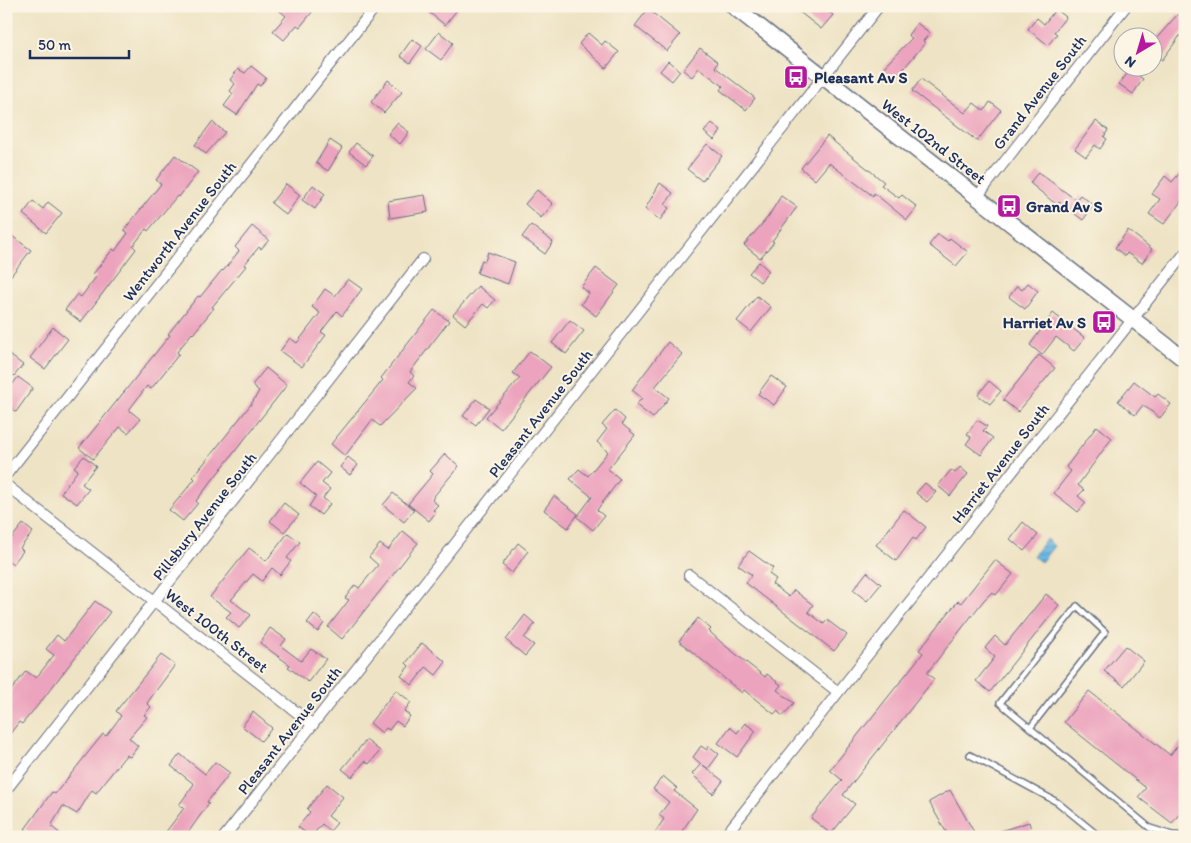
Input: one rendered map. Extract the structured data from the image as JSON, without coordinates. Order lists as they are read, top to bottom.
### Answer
{
  "streets": {
    "street": [
      "Grand Avenue South",
      "West 102nd Street",
      "Wentworth Avenue South",
      "Pleasant Avenue South",
      "Harriet Avenue South",
      "Pillsbury Avenue South",
      "West 100th Street"
    ]
  },
  "crossings": [
    ["Grand Avenue South", "West 102nd Street"],
    ["West 102nd Street", "Pleasant Avenue South"],
    ["West 102nd Street", "Harriet Avenue South"],
    ["Pleasant Avenue South", "West 100th Street"],
    ["Pillsbury Avenue South", "West 100th Street"]
  ],
  "places": {
    "bus stop": ["Pleasant Av S", "Grand Av S", "Harriet Av S"]
  },
  "scale_bar": "50 m",
  "north": "bottom left"
}
